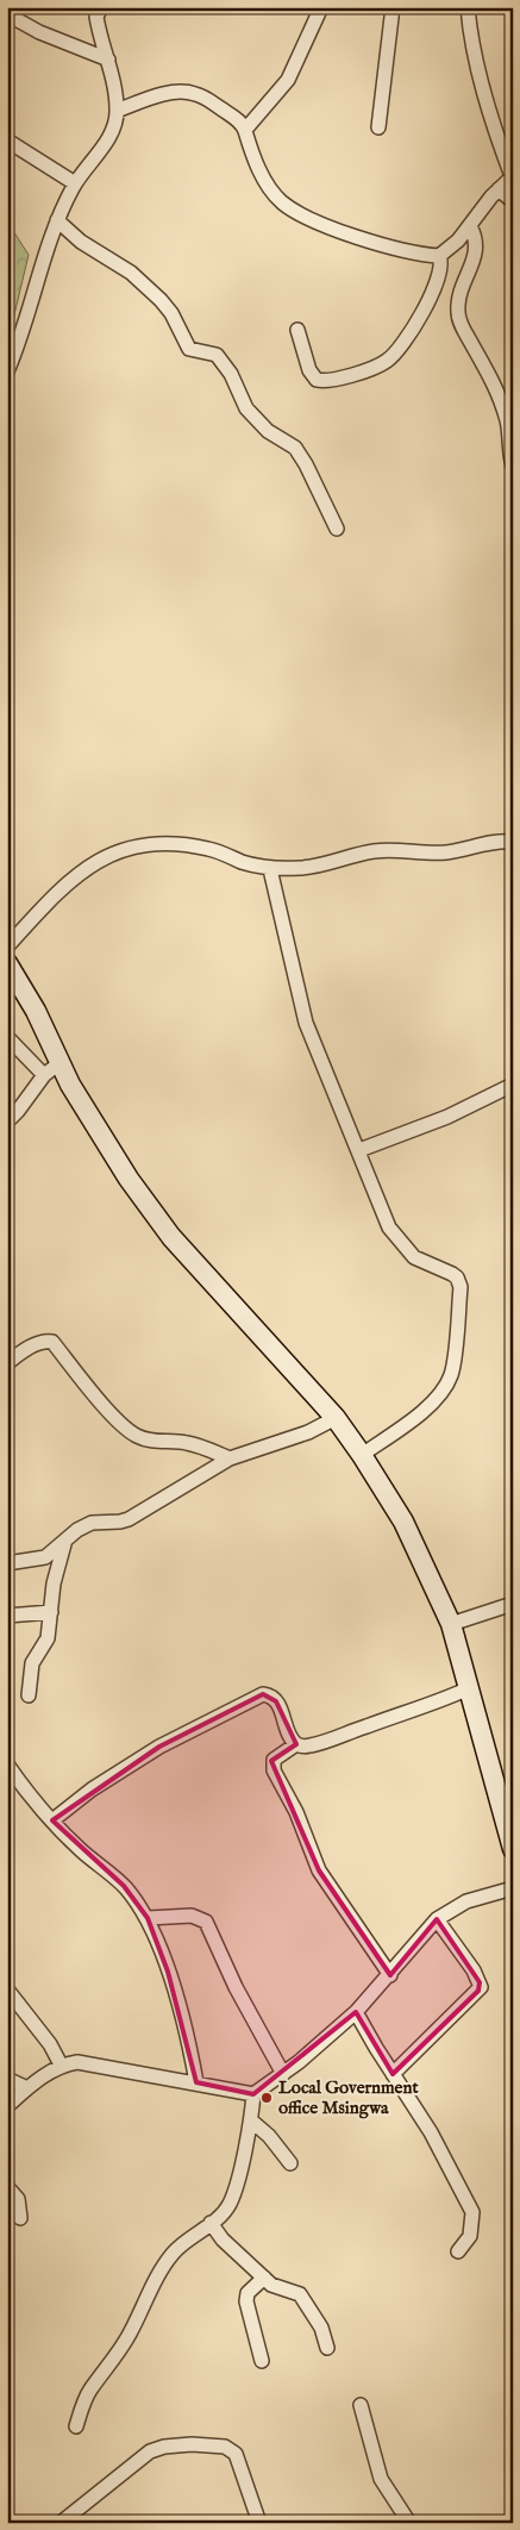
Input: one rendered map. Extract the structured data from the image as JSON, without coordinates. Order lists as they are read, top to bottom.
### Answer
{
  "places": ["Local Government office Msingwa"]
}
